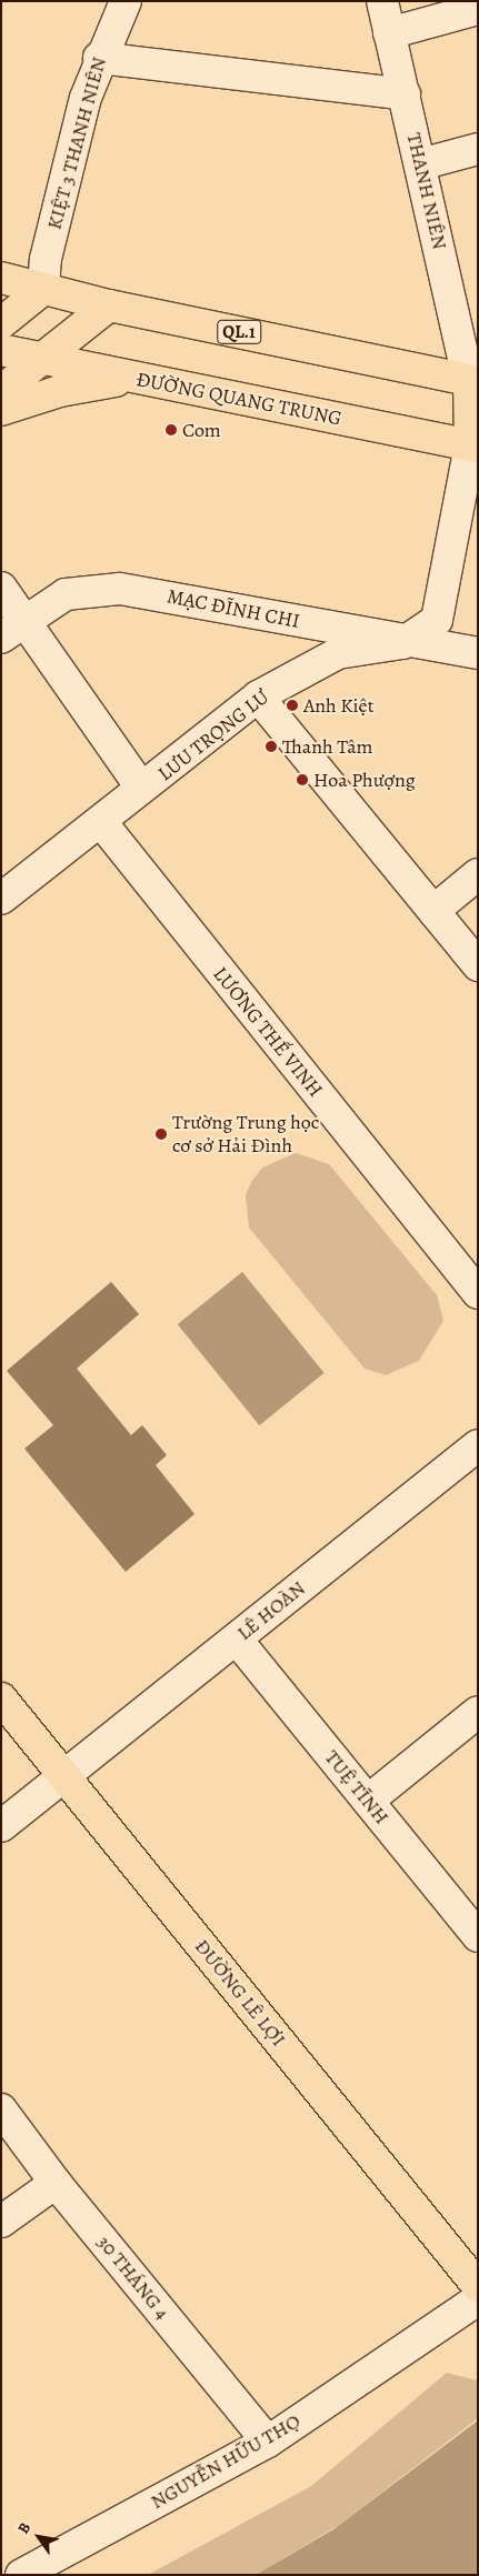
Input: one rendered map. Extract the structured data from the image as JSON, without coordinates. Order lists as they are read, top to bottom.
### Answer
{
  "streets": {
    "main road": ["QL.1", "ĐƯỜNG QUANG TRUNG", "ĐƯỜNG LÊ LỢI"],
    "street": [
      "KIỆT 3 THANH NIÊN",
      "THANH NIÊN",
      "MẠC ĐĨNH CHI",
      "LƯU TRỌNG LƯ",
      "LƯƠNG THẾ VINH",
      "LÊ HOÀN",
      "TUỆ TĨNH",
      "30 THÁNG 4",
      "NGUYỄN HỮU THỌ"
    ]
  },
  "crossings": [
    ["KIỆT 3 THANH NIÊN", "QL.1"],
    ["THANH NIÊN", "QL.1"],
    ["ĐƯỜNG QUANG TRUNG", "LƯU TRỌNG LƯ"],
    ["MẠC ĐĨNH CHI", "LƯU TRỌNG LƯ"],
    ["LƯU TRỌNG LƯ", "LƯƠNG THẾ VINH"],
    ["LÊ HOÀN", "TUỆ TĨNH"],
    ["LÊ HOÀN", "ĐƯỜNG LÊ LỢI"],
    ["30 THÁNG 4", "NGUYỄN HỮU THỌ"]
  ],
  "places": [
    "Com",
    "Anh Kiệt",
    "Thanh Tâm",
    "Hoa Phượng",
    "Trường Trung học cơ sở Hải Đình"
  ],
  "north": "top left"
}
